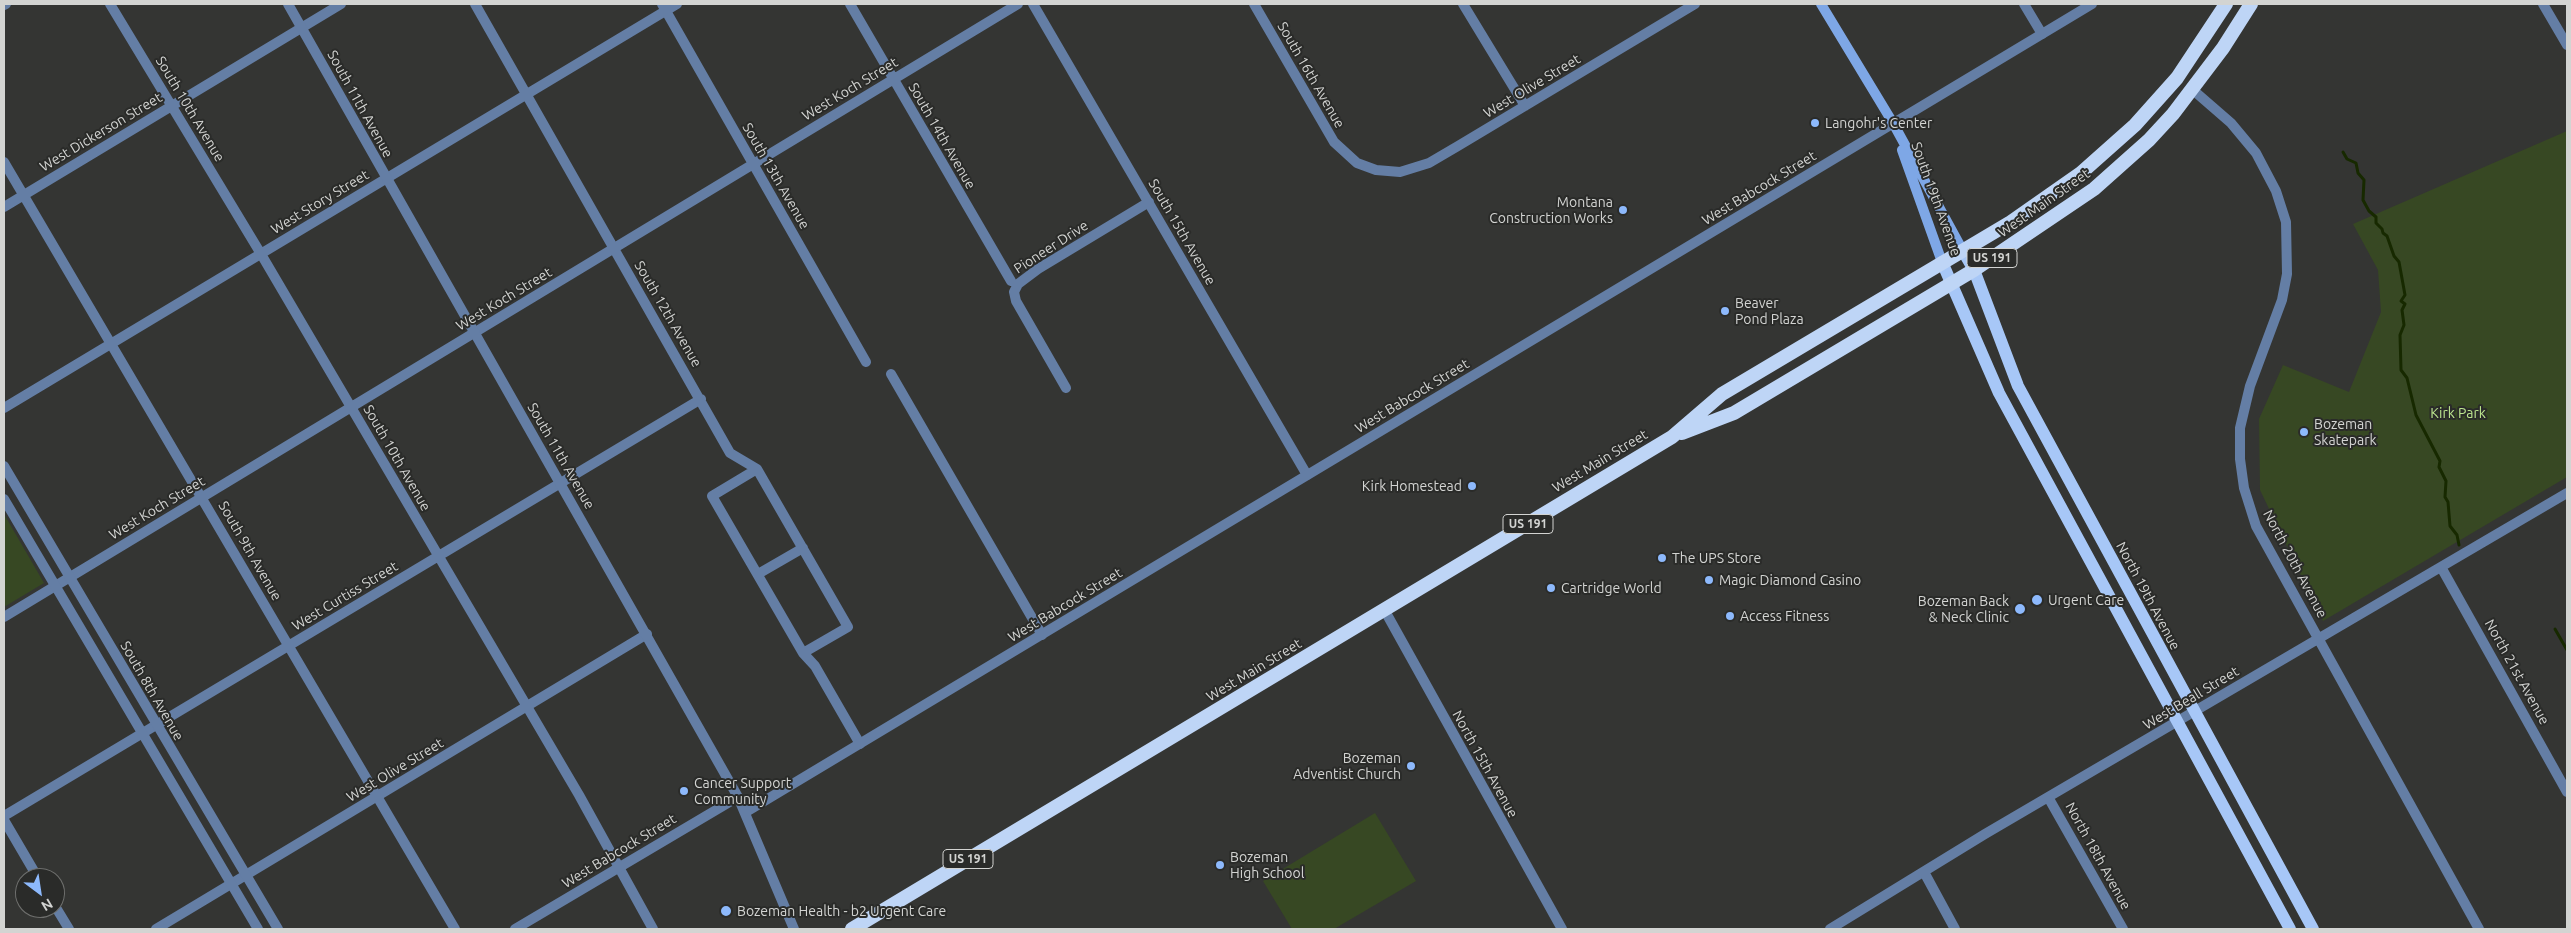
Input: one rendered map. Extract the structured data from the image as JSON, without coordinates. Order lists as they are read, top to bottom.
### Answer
{
  "streets": {
    "highway": ["West Main Street", "US 191"],
    "main road": ["South 19th Avenue", "North 19th Avenue"],
    "street": [
      "South 16th Avenue",
      "West Olive Street",
      "West Koch Street",
      "South 11th Avenue",
      "South 10th Avenue",
      "West Dickerson Street",
      "South 14th Avenue",
      "South 13th Avenue",
      "West Babcock Street",
      "West Story Street",
      "South 15th Avenue",
      "Pioneer Drive",
      "South 12th Avenue",
      "South 9th Avenue",
      "North 20th Avenue",
      "West Curtiss Street",
      "North 21st Avenue",
      "South 8th Avenue",
      "West Beall Street",
      "North 15th Avenue",
      "North 18th Avenue"
    ]
  },
  "crossings": [
    ["South 16th Avenue", "West Olive Street"],
    ["West Olive Street", "South 11th Avenue"],
    ["West Olive Street", "South 10th Avenue"],
    ["West Olive Street", "South 9th Avenue"],
    ["West Olive Street", "South 8th Avenue"],
    ["West Koch Street", "South 11th Avenue"],
    ["West Koch Street", "South 10th Avenue"],
    ["West Koch Street", "South 14th Avenue"],
    ["West Koch Street", "South 13th Avenue"],
    ["West Koch Street", "South 12th Avenue"],
    ["West Koch Street", "South 9th Avenue"],
    ["West Koch Street", "South 8th Avenue"],
    ["South 11th Avenue", "West Dickerson Street"],
    ["South 11th Avenue", "West Babcock Street"],
    ["South 11th Avenue", "West Story Street"],
    ["South 11th Avenue", "West Curtiss Street"],
    ["South 10th Avenue", "West Dickerson Street"],
    ["South 10th Avenue", "West Babcock Street"],
    ["South 10th Avenue", "West Story Street"],
    ["South 10th Avenue", "West Curtiss Street"],
    ["West Dickerson Street", "South 9th Avenue"],
    ["South 13th Avenue", "West Story Street"],
    ["West Babcock Street", "South 19th Avenue"],
    ["West Babcock Street", "South 15th Avenue"],
    ["South 19th Avenue", "West Main Street"],
    ["South 19th Avenue", "North 19th Avenue"],
    ["West Story Street", "South 12th Avenue"],
    ["West Story Street", "South 9th Avenue"],
    ["West Main Street", "North 20th Avenue"],
    ["West Main Street", "North 19th Avenue"],
    ["West Main Street", "North 15th Avenue"],
    ["South 15th Avenue", "Pioneer Drive"],
    ["South 12th Avenue", "West Curtiss Street"],
    ["South 9th Avenue", "West Curtiss Street"],
    ["North 20th Avenue", "West Beall Street"],
    ["West Curtiss Street", "South 8th Avenue"],
    ["North 19th Avenue", "West Beall Street"],
    ["North 21st Avenue", "West Beall Street"],
    ["West Beall Street", "North 18th Avenue"]
  ],
  "parks": ["Kirk Park"],
  "places": [
    "Langohr's Center",
    "Montana Construction Works",
    "Beaver Pond Plaza",
    "Bozeman Skatepark",
    "Kirk Homestead",
    "The UPS Store",
    "Magic Diamond Casino",
    "Cartridge World",
    "Urgent Care",
    "Bozeman Back & Neck Clinic",
    "Access Fitness",
    "Bozeman Adventist Church",
    "Cancer Support Community",
    "Bozeman High School",
    "Bozeman Health - b2 Urgent Care"
  ],
  "north": "bottom right"
}
